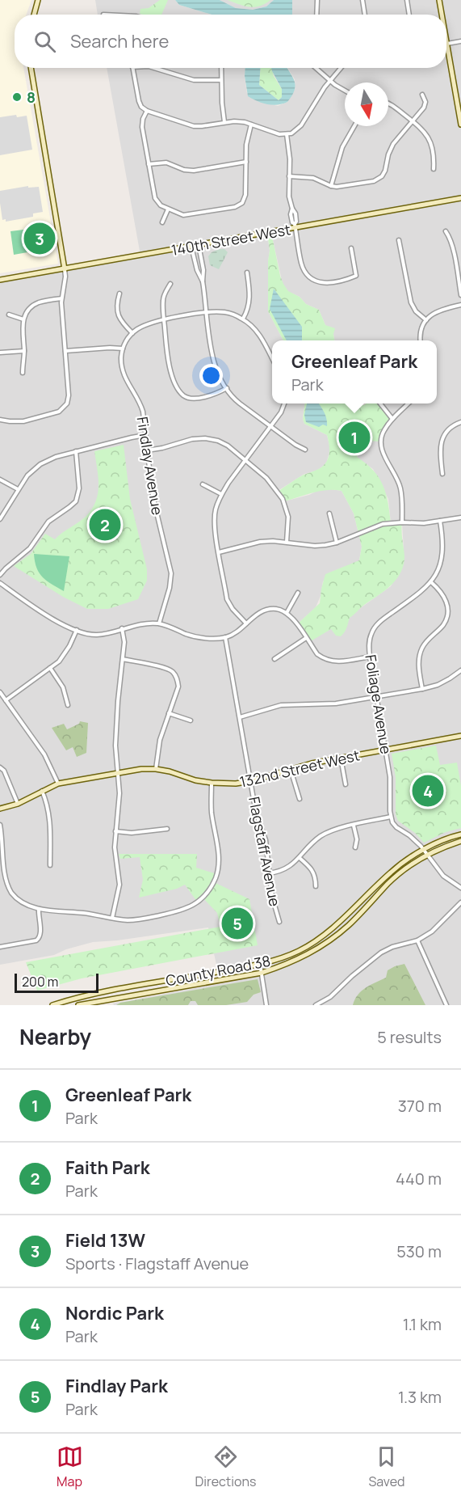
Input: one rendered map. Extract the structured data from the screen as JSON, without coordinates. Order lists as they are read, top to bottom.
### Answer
{
  "streets": {
    "street": [
      "140th Street West",
      "Findlay Avenue",
      "Foliage Avenue",
      "132nd Street West",
      "Flagstaff Avenue",
      "County Road 38"
    ]
  },
  "crossings": [
    ["Foliage Avenue", "132nd Street West"],
    ["132nd Street West", "Flagstaff Avenue"]
  ],
  "places": ["8"],
  "scale_bar": "200 m",
  "north": "bottom",
  "page": {
    "search": "Search here",
    "pins": [
      "3",
      "1",
      "2",
      "4",
      "5"
    ],
    "popup": ["Greenleaf Park", "Park"],
    "scale": "200 m",
    "heading": ["Nearby", "5 results"],
    "list": [
      {
        "mark": "1",
        "name": "Greenleaf Park",
        "note": "Park",
        "value": "370 m"
      },
      {
        "mark": "2",
        "name": "Faith Park",
        "note": "Park",
        "value": "440 m"
      },
      {
        "mark": "3",
        "name": "Field 13W",
        "note": "Sports · Flagstaff Avenue",
        "value": "530 m"
      },
      {
        "mark": "4",
        "name": "Nordic Park",
        "note": "Park",
        "value": "1.1 km"
      },
      {
        "mark": "5",
        "name": "Findlay Park",
        "note": "Park",
        "value": "1.3 km"
      }
    ],
    "nav": ["Map", "Directions", "Saved"]
  }
}
